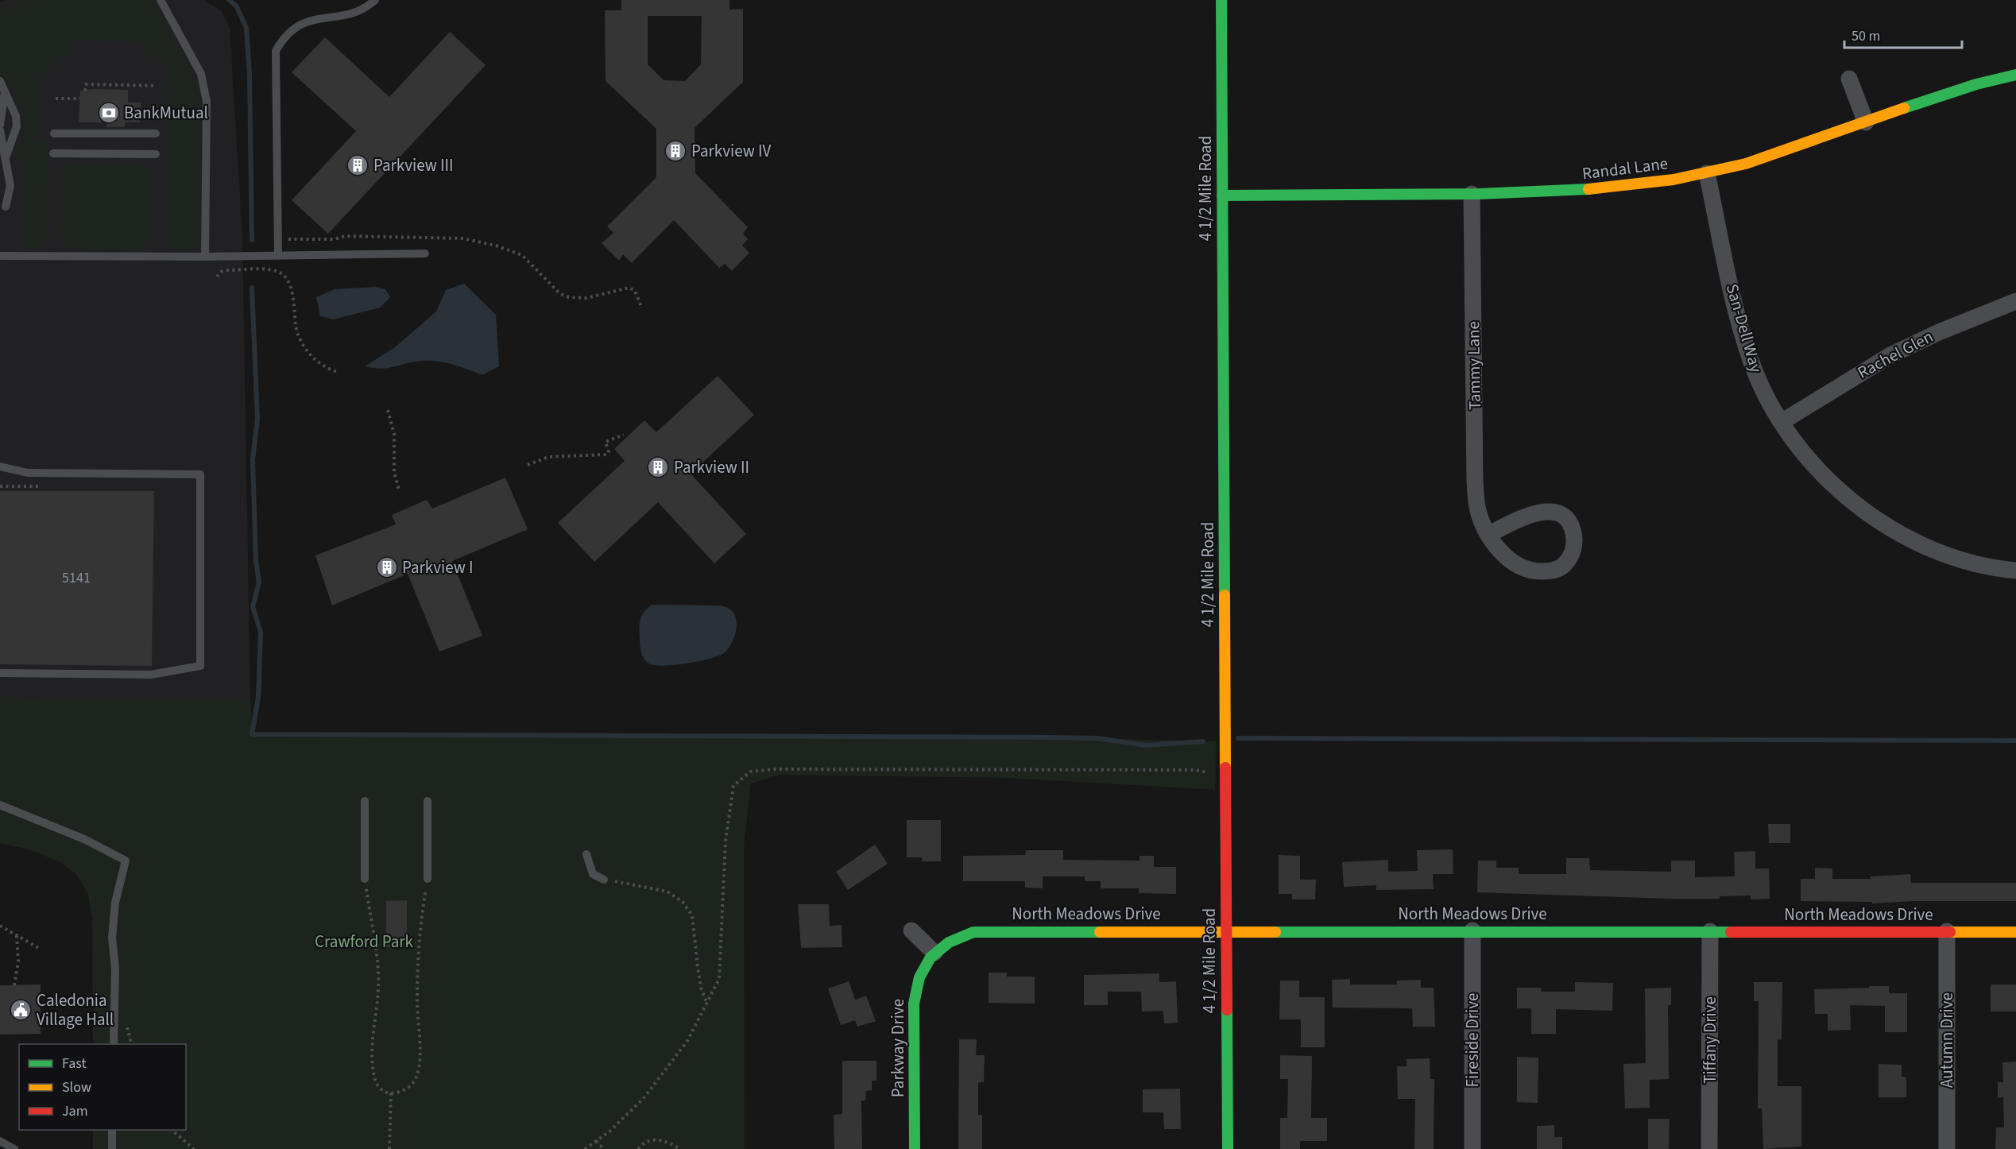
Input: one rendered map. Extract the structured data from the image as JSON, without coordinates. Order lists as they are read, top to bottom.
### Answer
{
  "streets": {
    "street": [
      "Randal Lane",
      "4 1/2 Mile Road",
      "San-Dell Way",
      "Rachel Glen",
      "Tammy Lane",
      "North Meadows Drive",
      "Fireside Drive",
      "Tiffany Drive",
      "Autumn Drive",
      "Parkway Drive"
    ]
  },
  "crossings": [
    ["Randal Lane", "4 1/2 Mile Road"],
    ["Randal Lane", "San-Dell Way"],
    ["Randal Lane", "Tammy Lane"],
    ["4 1/2 Mile Road", "North Meadows Drive"],
    ["San-Dell Way", "Rachel Glen"],
    ["North Meadows Drive", "Fireside Drive"],
    ["North Meadows Drive", "Tiffany Drive"],
    ["North Meadows Drive", "Autumn Drive"],
    ["North Meadows Drive", "Parkway Drive"]
  ],
  "parks": ["Crawford Park"],
  "places": {
    "bank": ["BankMutual"],
    "building": [
      "Parkview IV",
      "Parkview III",
      "Parkview II",
      "Parkview I"
    ],
    "public building": ["Caledonia Village Hall"]
  },
  "house_numbers": ["5141"],
  "legend": ["Fast", "Slow", "Jam"],
  "scale_bar": "50 m"
}
